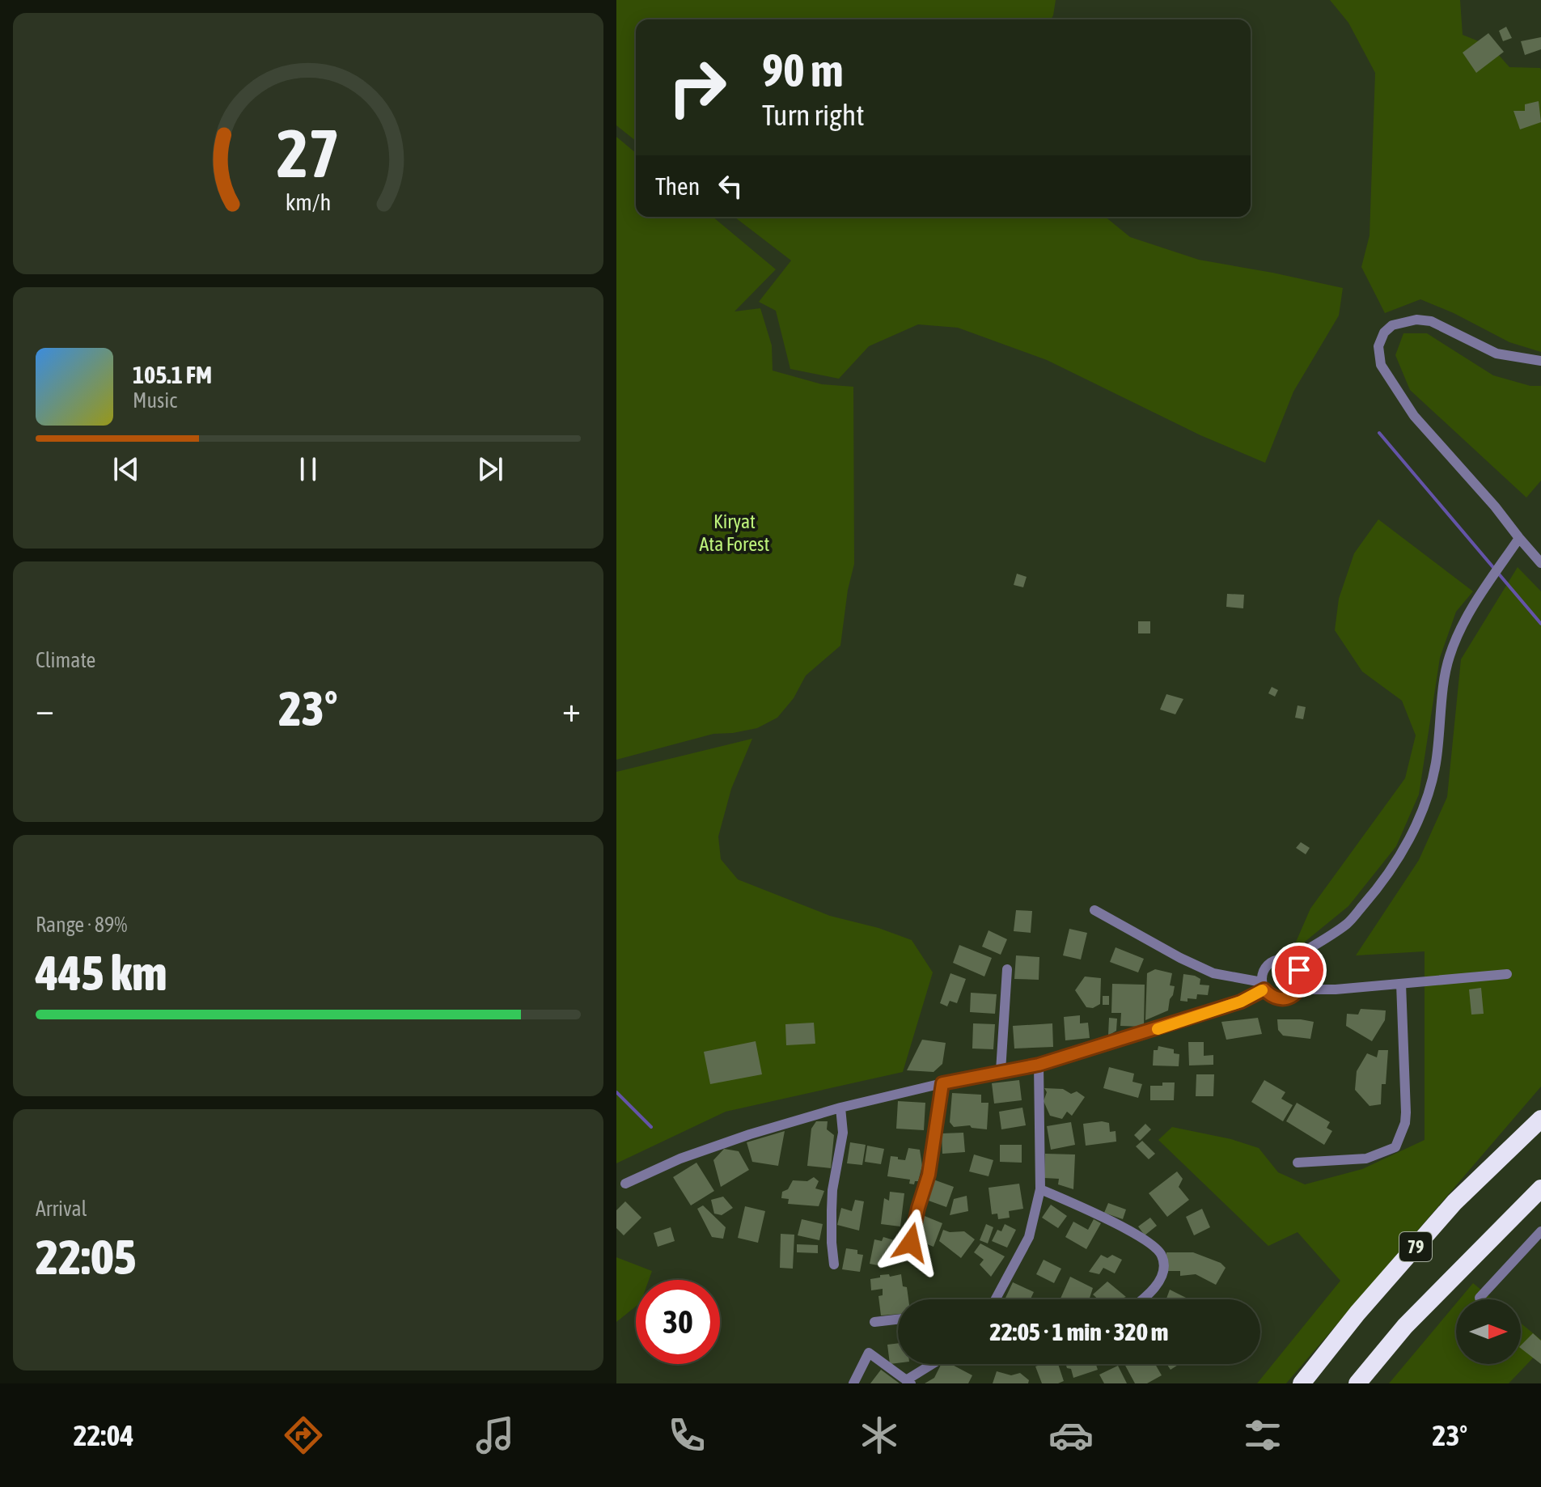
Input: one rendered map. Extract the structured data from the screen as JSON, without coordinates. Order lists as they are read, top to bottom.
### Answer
{
  "streets": {
    "highway": ["79"]
  },
  "parks": ["Kiryat Ata Forest"],
  "north": "right",
  "page": {
    "turn": ["90 m", "Turn right"],
    "then": "Then",
    "song": ["105.1 FM", "Music"],
    "tile": [
      "Climate",
      ["Range · 89%", "445 km"],
      ["Arrival", "22:05"]
    ],
    "heat": ["−", "23°", "+"],
    "limit": "30",
    "trip": "22:05 · 1 min · 320 m",
    "tabs": ["22:04", "23°"],
    "gauge": ["27", "km/h"]
  }
}
